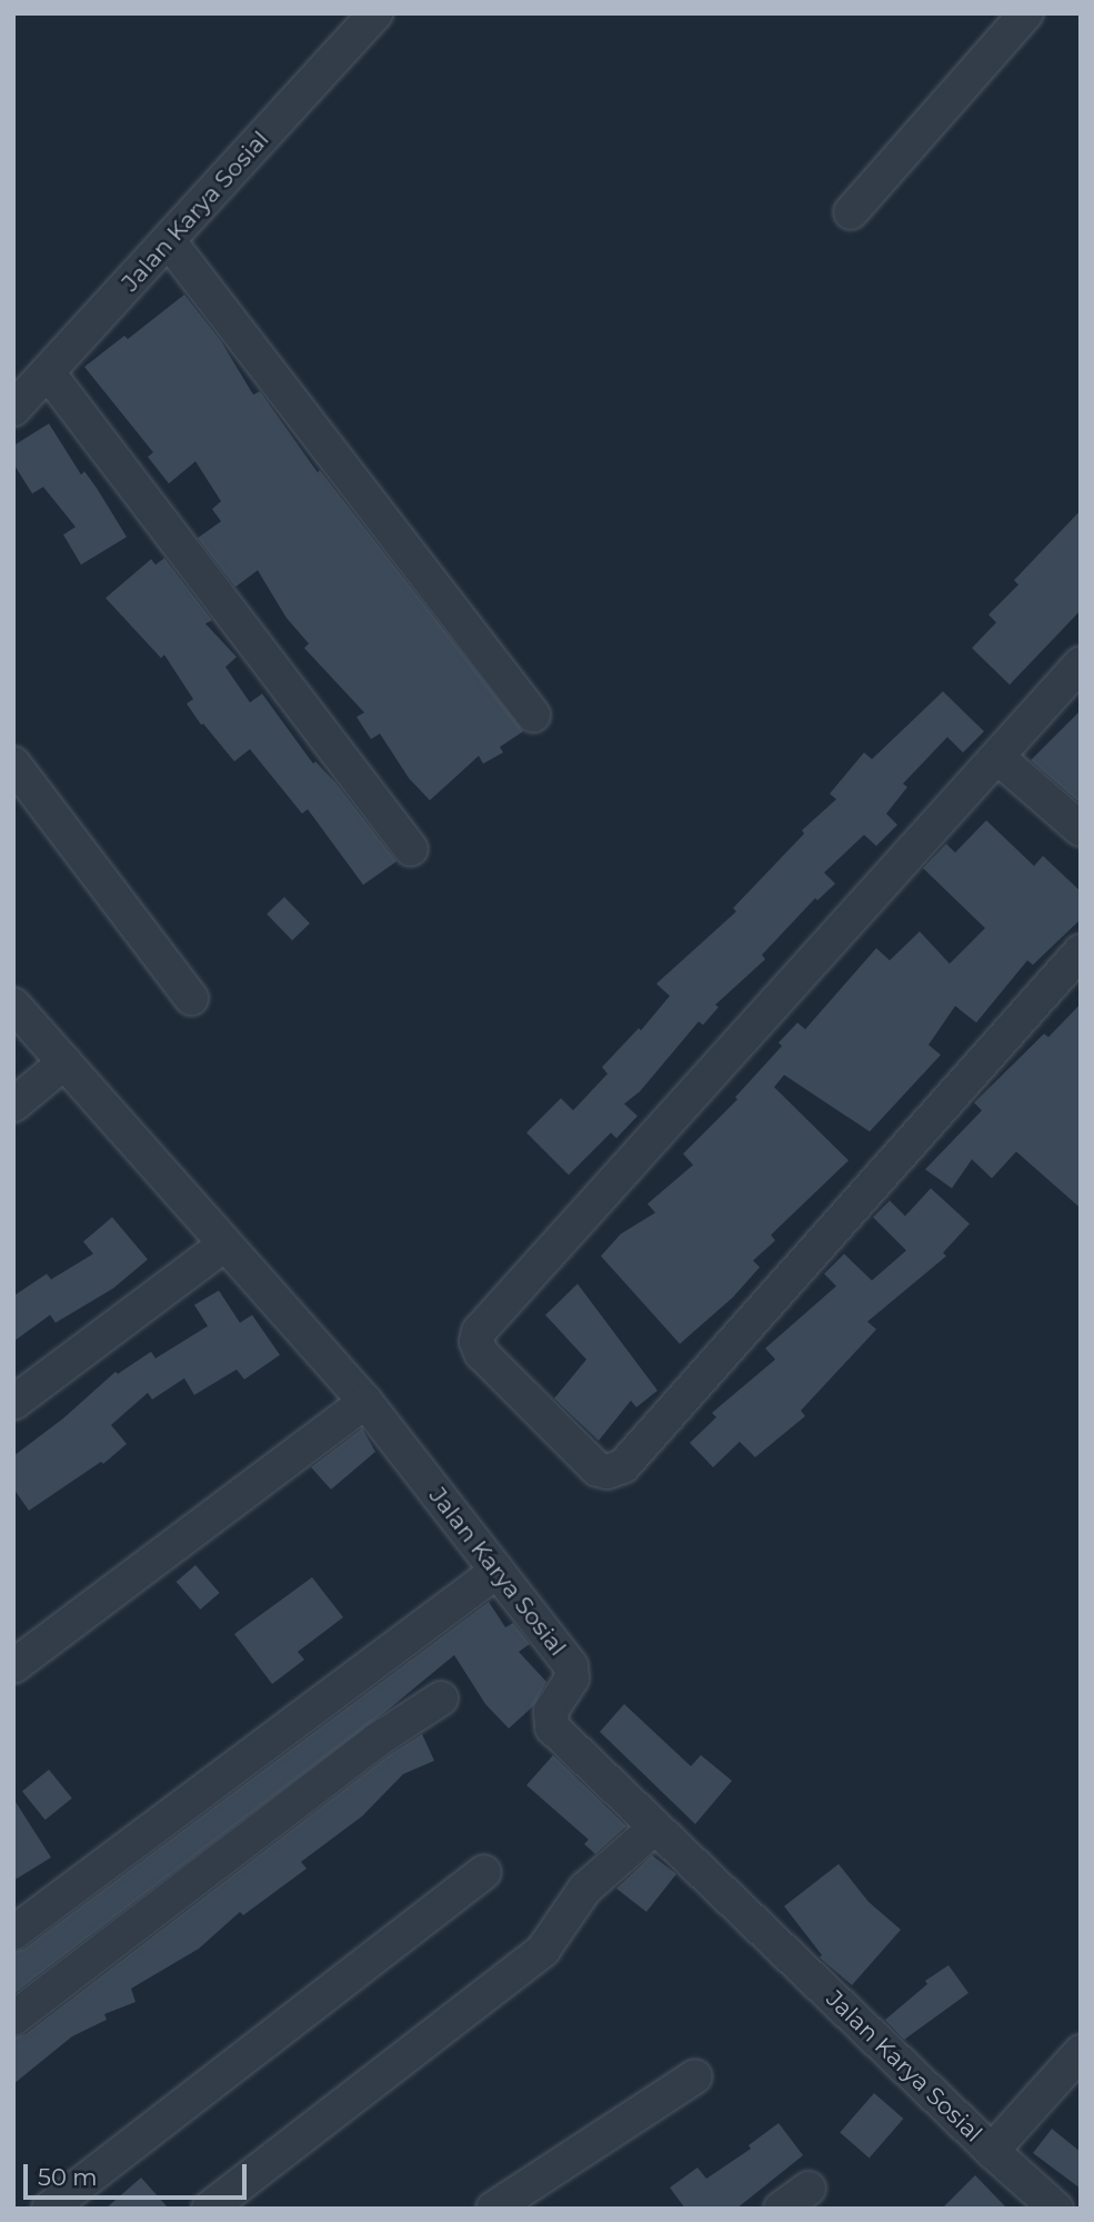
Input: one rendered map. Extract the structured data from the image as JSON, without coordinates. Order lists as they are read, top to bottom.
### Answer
{
  "streets": {
    "street": ["Jalan Karya Sosial"]
  },
  "scale_bar": "50 m"
}
